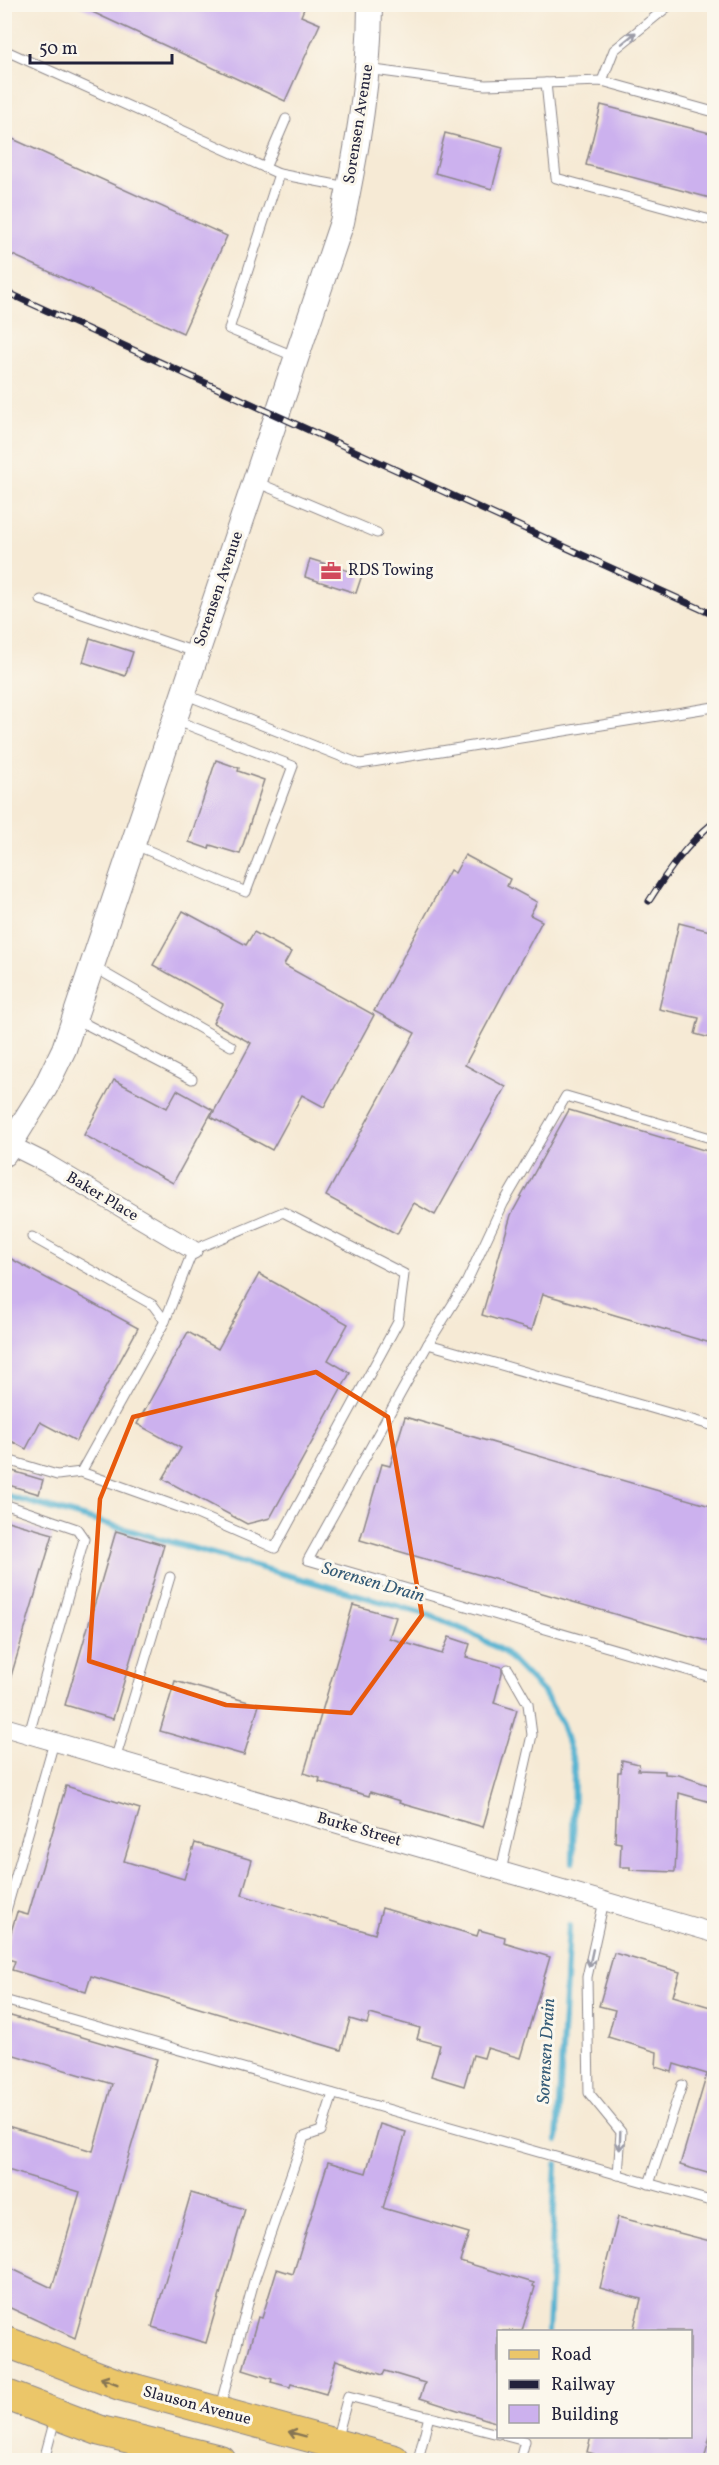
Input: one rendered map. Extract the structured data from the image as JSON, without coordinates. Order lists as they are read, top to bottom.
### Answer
{
  "streets": {
    "main road": ["Slauson Avenue"],
    "street": ["Sorensen Avenue", "Baker Place", "Burke Street"]
  },
  "crossings": [
    ["Sorensen Avenue", "Baker Place"]
  ],
  "water": ["Sorensen Drain"],
  "places": {
    "office": ["RDS Towing"]
  },
  "legend": ["Road", "Railway", "Building"],
  "scale_bar": "50 m"
}
